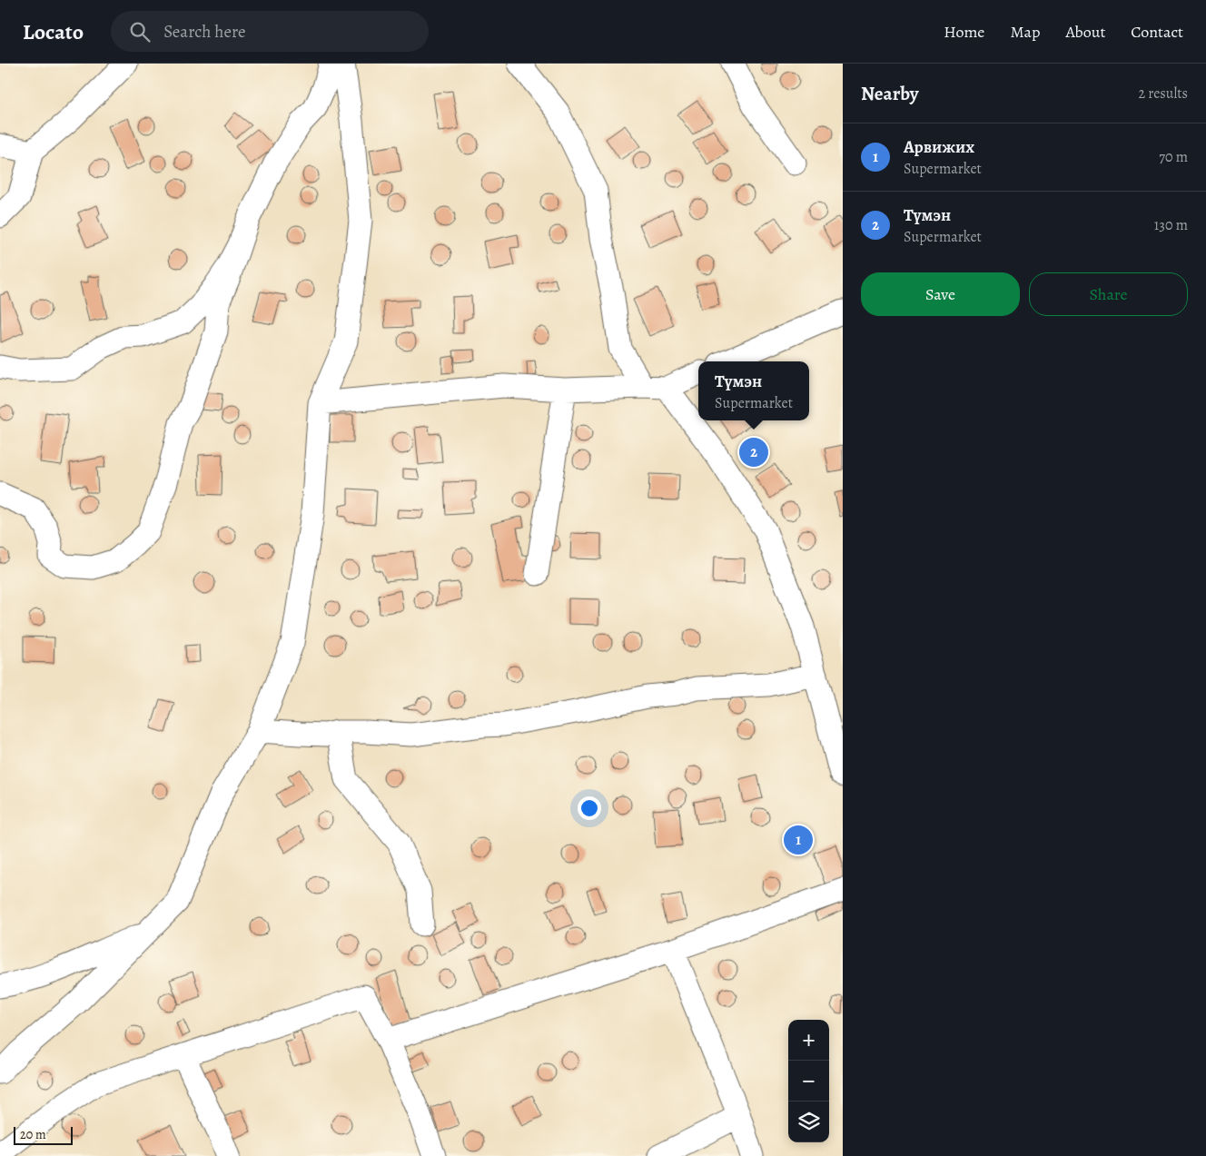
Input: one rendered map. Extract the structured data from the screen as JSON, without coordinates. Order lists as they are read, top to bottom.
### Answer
{
  "scale_bar": "20 m",
  "page": {
    "header": "Locato",
    "search": "Search here",
    "nav": [
      "Home",
      "Map",
      "About",
      "Contact"
    ],
    "heading": ["Nearby", "2 results"],
    "list": [
      {
        "mark": "1",
        "name": "Арвижих",
        "note": "Supermarket",
        "value": "70 m"
      },
      {
        "mark": "2",
        "name": "Түмэн",
        "note": "Supermarket",
        "value": "130 m"
      }
    ],
    "buttons": ["Save", "Share"],
    "popup": ["Түмэн", "Supermarket"],
    "pins": ["2", "1"],
    "map_buttons": ["+", "−"],
    "scale": "20 m"
  }
}
